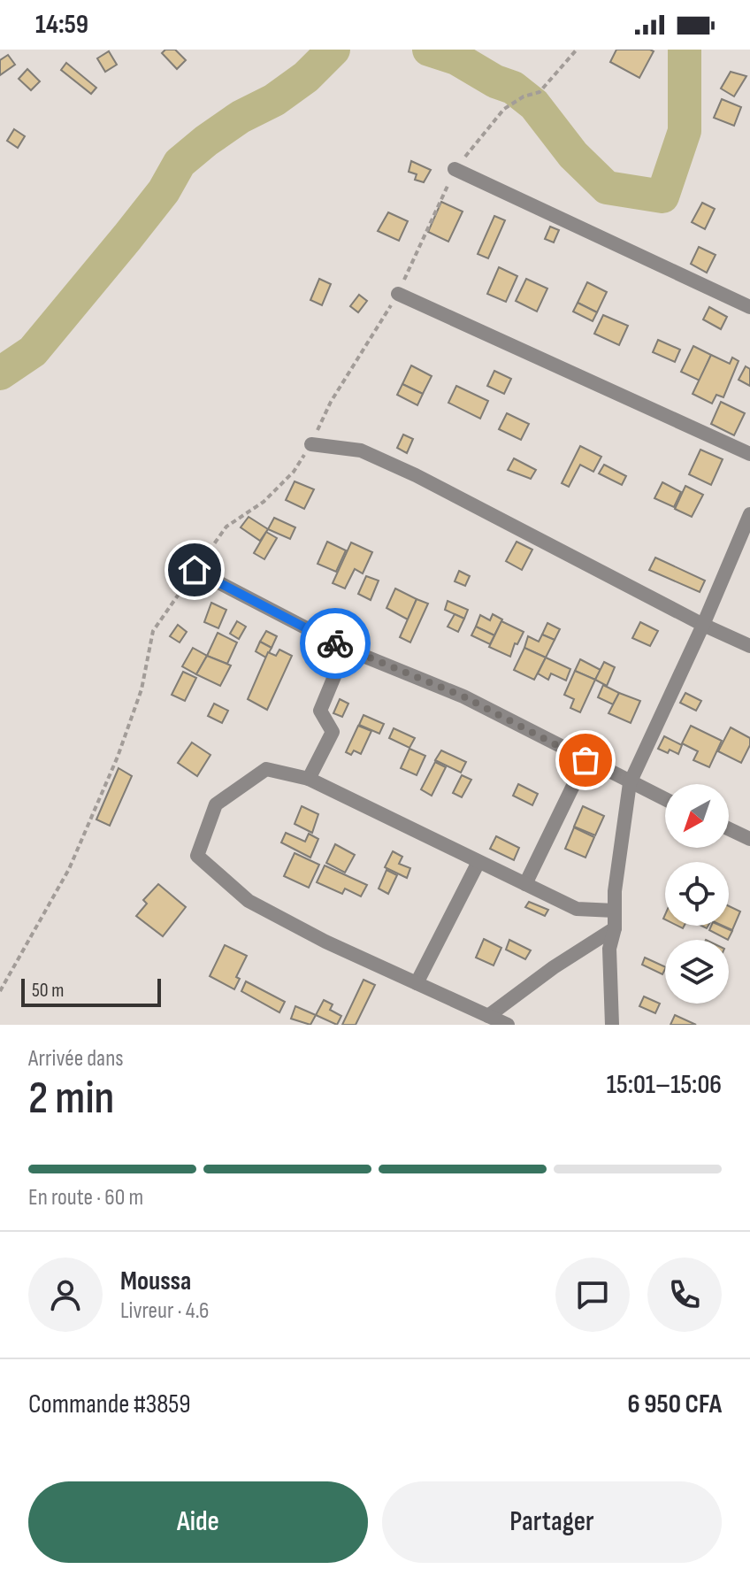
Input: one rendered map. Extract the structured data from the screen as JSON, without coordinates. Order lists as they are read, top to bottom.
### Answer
{
  "scale_bar": "50 m",
  "north": "bottom left",
  "page": {
    "status": "14:59",
    "scale": "50 m",
    "heading": ["2 min", "Arrivée dans", "15:01–15:06"],
    "panel": [
      "Moussa",
      "Livreur · 4.6",
      "Commande #3859",
      "6 950 CFA"
    ],
    "bar": "En route · 60 m",
    "buttons": ["Aide", "Partager"]
  }
}
